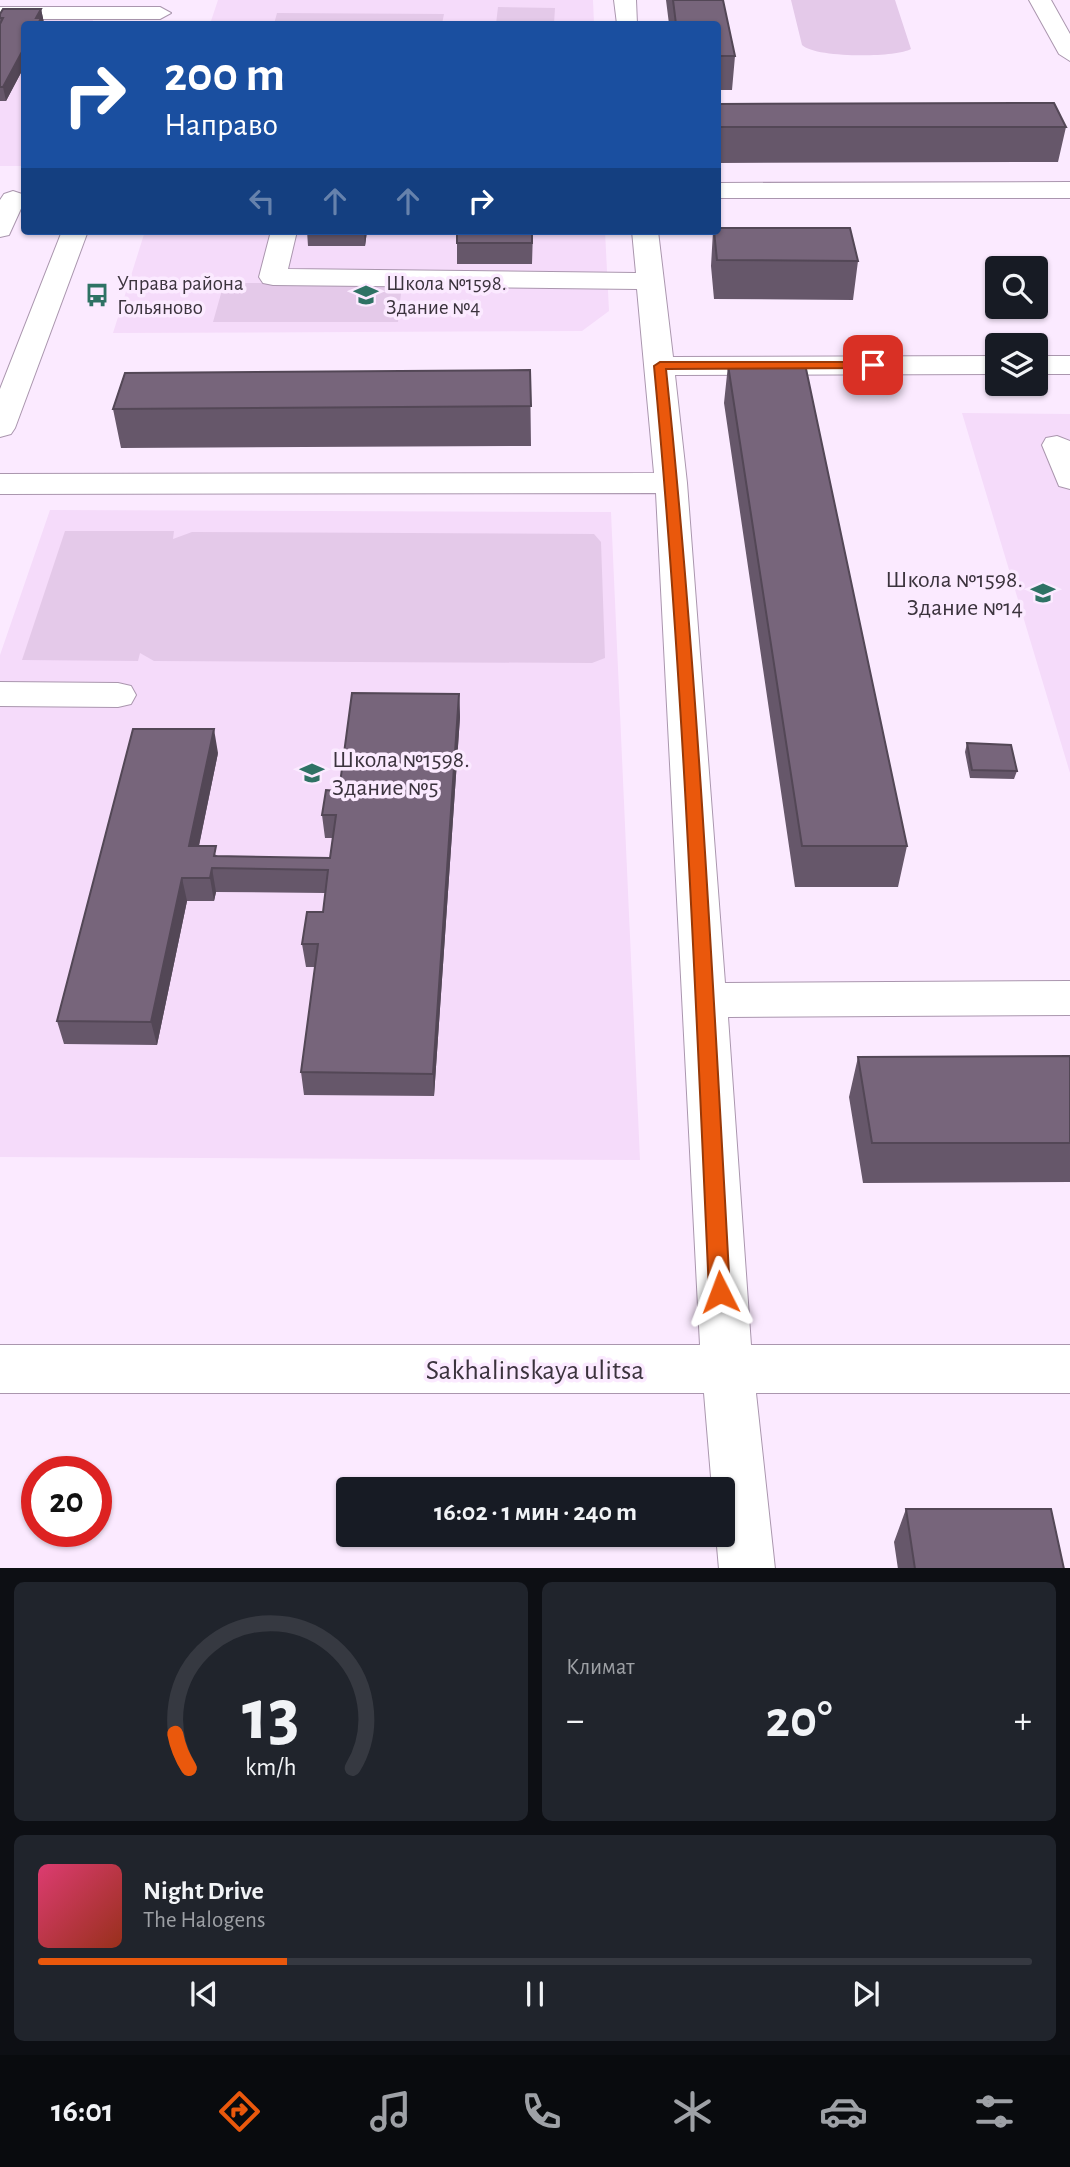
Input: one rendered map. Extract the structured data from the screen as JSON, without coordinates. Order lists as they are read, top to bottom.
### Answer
{
  "streets": {
    "street": ["Sakhalinskaya ulitsa"]
  },
  "places": {
    "bus stop": ["Управа района Гольяново"],
    "school or university": ["Школа №1598. Здание №4", "Школа №1598. Здание №14", "Школа №1598. Здание №5"]
  },
  "page": {
    "turn": ["200 m", "Направо"],
    "limit": "20",
    "trip": "16:02 · 1 мин · 240 m",
    "tile": "Климат",
    "heat": ["−", "20°", "+"],
    "song": ["Night Drive", "The Halogens"],
    "tabs": "16:01",
    "gauge": ["13", "km/h"]
  }
}
